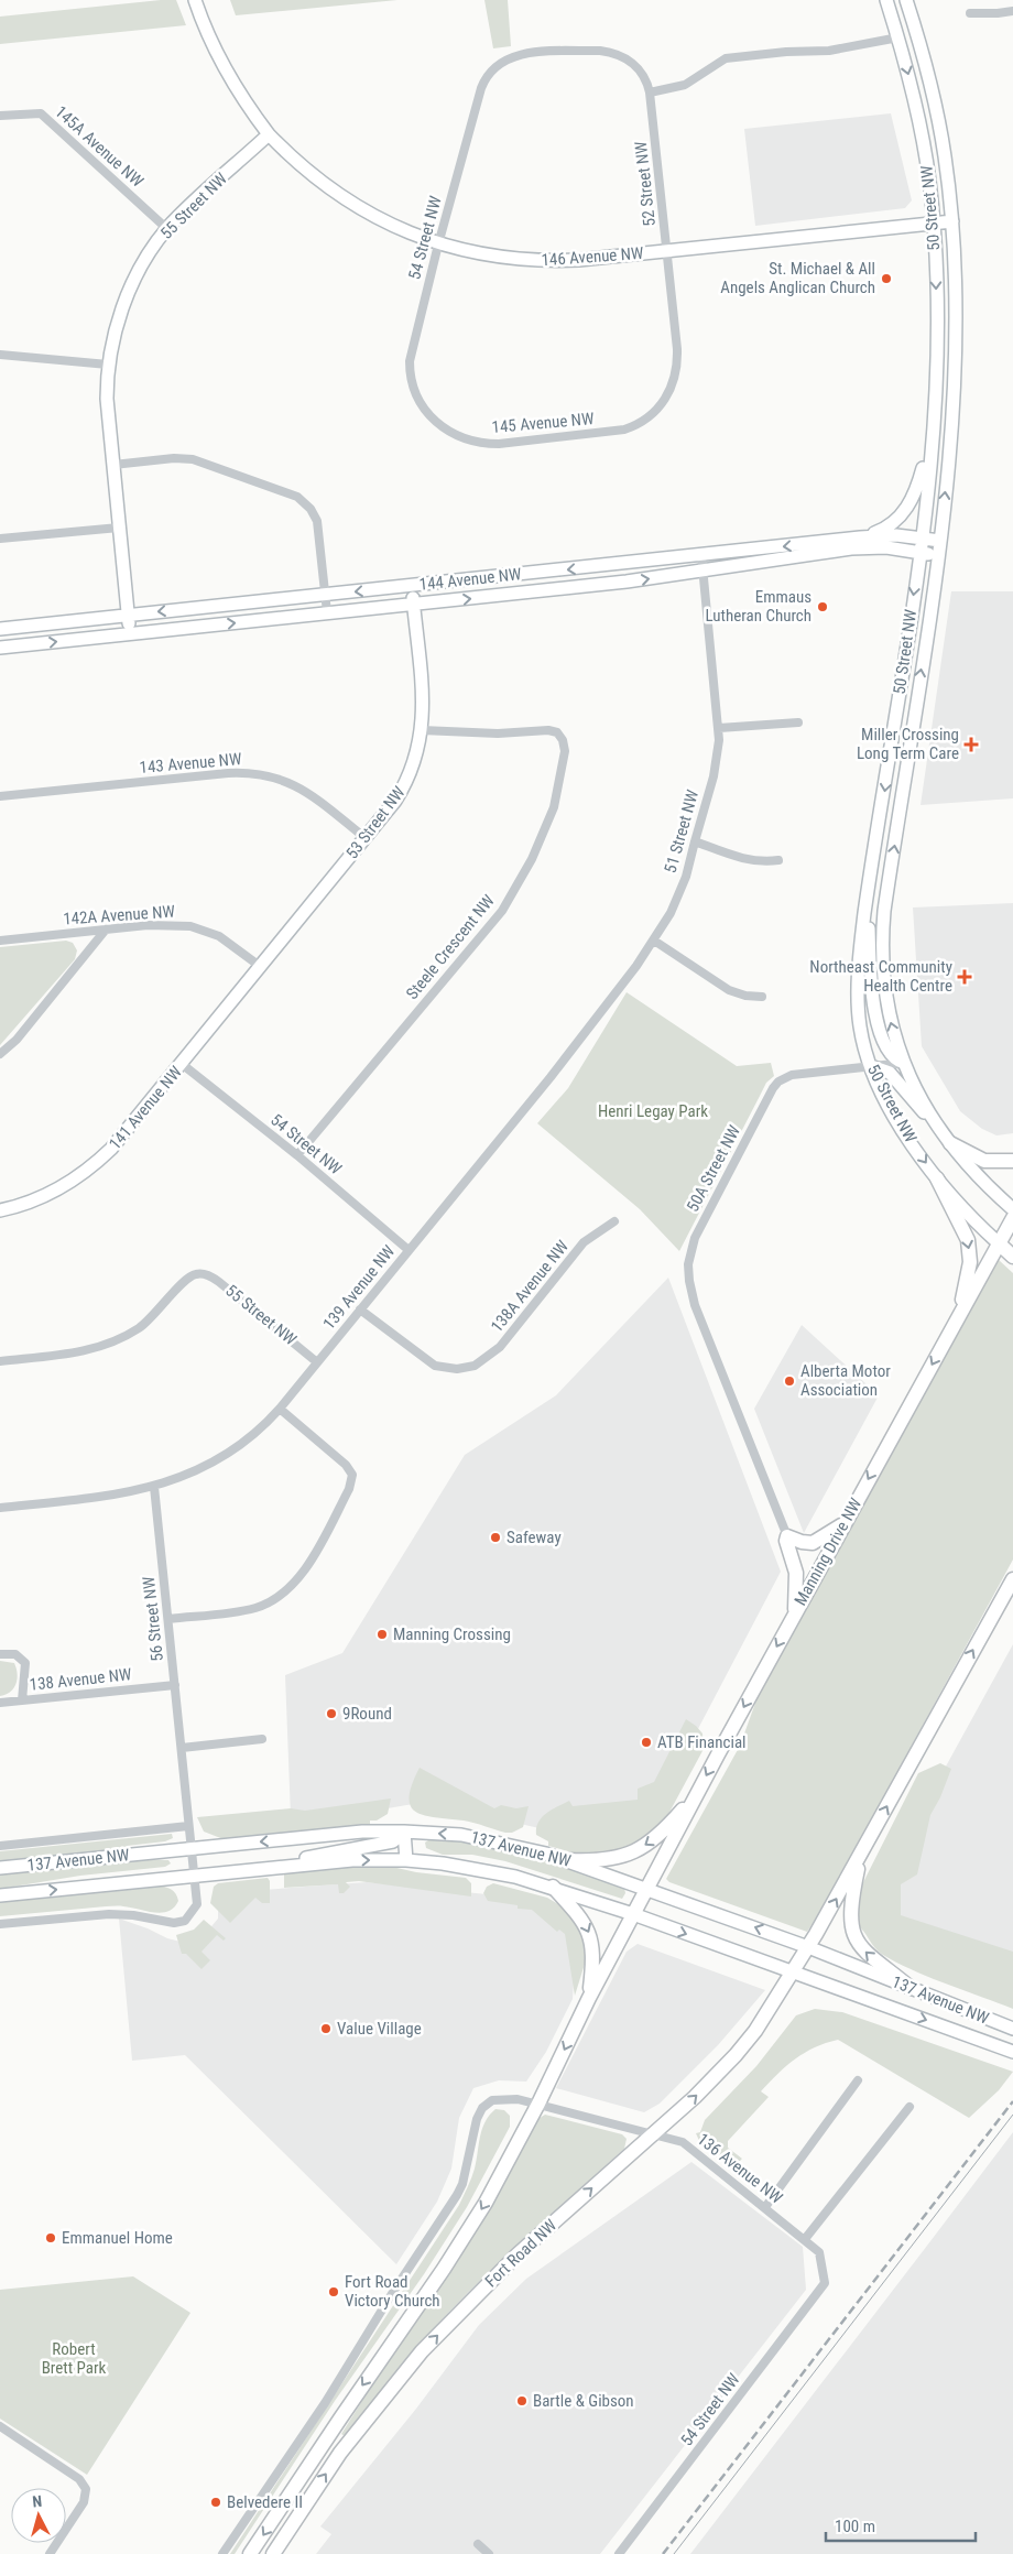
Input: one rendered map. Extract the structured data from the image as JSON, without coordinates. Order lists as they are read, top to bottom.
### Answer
{
  "streets": {
    "main road": [
      "55 Street NW",
      "50 Street NW",
      "146 Avenue NW",
      "144 Avenue NW",
      "53 Street NW",
      "141 Avenue NW",
      "Manning Drive NW",
      "137 Avenue NW",
      "Fort Road NW"
    ],
    "street": [
      "145A Avenue NW",
      "52 Street NW",
      "54 Street NW",
      "145 Avenue NW",
      "143 Avenue NW",
      "51 Street NW",
      "142A Avenue NW",
      "Steele Crescent NW",
      "50A Street NW",
      "138A Avenue NW",
      "139 Avenue NW",
      "56 Street NW",
      "138 Avenue NW",
      "136 Avenue NW"
    ]
  },
  "crossings": [
    ["145A Avenue NW", "55 Street NW"],
    ["52 Street NW", "54 Street NW"],
    ["52 Street NW", "146 Avenue NW"],
    ["52 Street NW", "145 Avenue NW"],
    ["55 Street NW", "146 Avenue NW"],
    ["55 Street NW", "144 Avenue NW"],
    ["55 Street NW", "139 Avenue NW"],
    ["50 Street NW", "146 Avenue NW"],
    ["50 Street NW", "144 Avenue NW"],
    ["50 Street NW", "50A Street NW"],
    ["50 Street NW", "Manning Drive NW"],
    ["54 Street NW", "146 Avenue NW"],
    ["54 Street NW", "145 Avenue NW"],
    ["54 Street NW", "Steele Crescent NW"],
    ["54 Street NW", "141 Avenue NW"],
    ["54 Street NW", "139 Avenue NW"],
    ["54 Street NW", "136 Avenue NW"],
    ["144 Avenue NW", "53 Street NW"],
    ["144 Avenue NW", "51 Street NW"],
    ["143 Avenue NW", "53 Street NW"],
    ["53 Street NW", "142A Avenue NW"],
    ["53 Street NW", "Steele Crescent NW"],
    ["53 Street NW", "141 Avenue NW"],
    ["51 Street NW", "139 Avenue NW"],
    ["142A Avenue NW", "141 Avenue NW"],
    ["138A Avenue NW", "139 Avenue NW"],
    ["139 Avenue NW", "56 Street NW"],
    ["Manning Drive NW", "137 Avenue NW"],
    ["56 Street NW", "138 Avenue NW"],
    ["56 Street NW", "137 Avenue NW"],
    ["137 Avenue NW", "Fort Road NW"],
    ["136 Avenue NW", "Fort Road NW"]
  ],
  "one_way": ["Manning Drive NW"],
  "parks": ["Henri Legay Park", "Robert Brett Park"],
  "places": {
    "other": [
      "St. Michael & All Angels Anglican Church",
      "Emmaus Lutheran Church",
      "Alberta Motor Association",
      "Safeway",
      "Manning Crossing",
      "9Round",
      "ATB Financial",
      "Value Village",
      "Emmanuel Home",
      "Fort Road Victory Church",
      "Bartle & Gibson",
      "Belvedere II"
    ],
    "health": ["Miller Crossing Long Term Care", "Northeast Community Health Centre"]
  },
  "scale_bar": "100 m",
  "north": "top"
}
